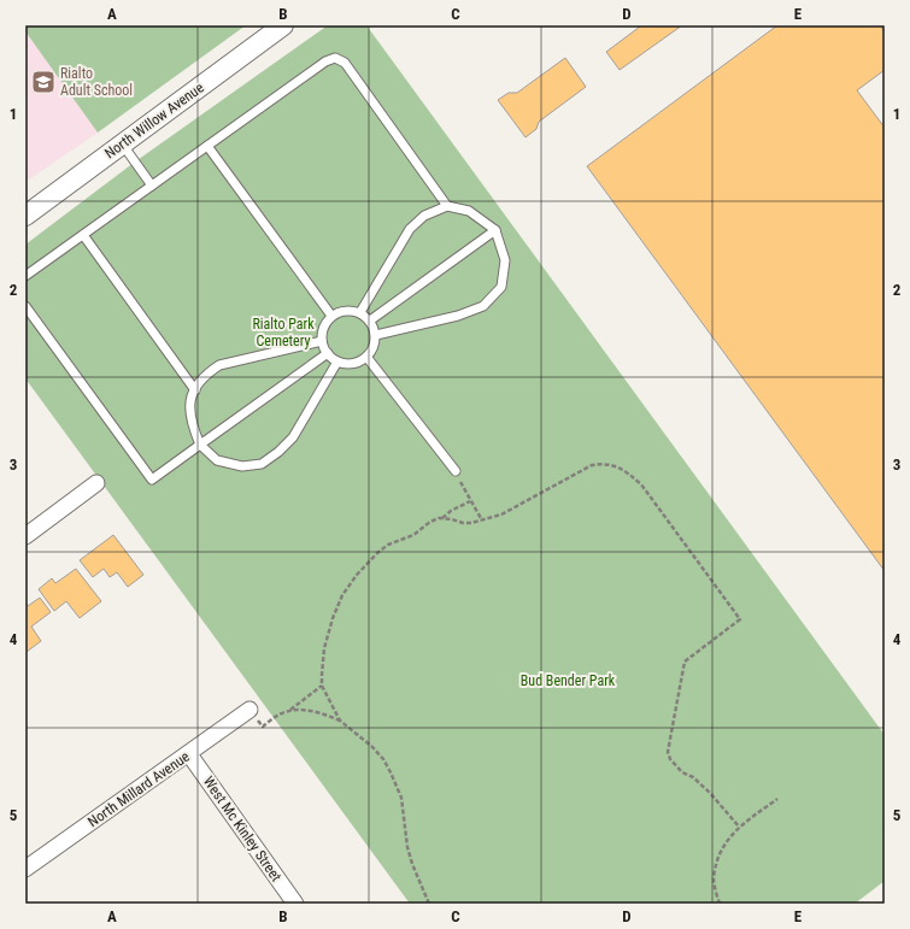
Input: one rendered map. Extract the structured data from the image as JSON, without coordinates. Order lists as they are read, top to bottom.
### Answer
{
  "streets": {
    "street": ["North Willow Avenue", "North Millard Avenue", "West Mc Kinley Street"]
  },
  "crossings": [
    ["North Millard Avenue", "West Mc Kinley Street"]
  ],
  "parks": ["Rialto Park Cemetery", "Bud Bender Park"],
  "places": {
    "school or university": ["Rialto Adult School"]
  },
  "grid": {
    "columns": [
      "A",
      "B",
      "C",
      "D",
      "E"
    ],
    "rows": [
      "1",
      "2",
      "3",
      "4",
      "5"
    ]
  }
}
